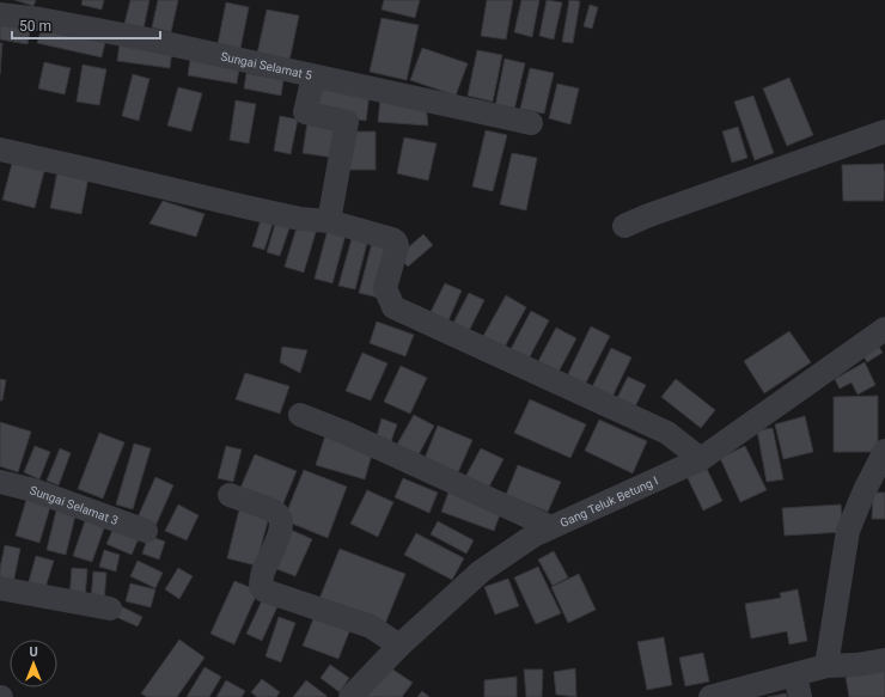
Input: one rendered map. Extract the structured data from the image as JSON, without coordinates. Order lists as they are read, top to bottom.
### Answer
{
  "streets": {
    "street": ["Sungai Selamat 5", "Gang Teluk Betung I", "Sungai Selamat 3"]
  },
  "scale_bar": "50 m",
  "north": "top"
}
